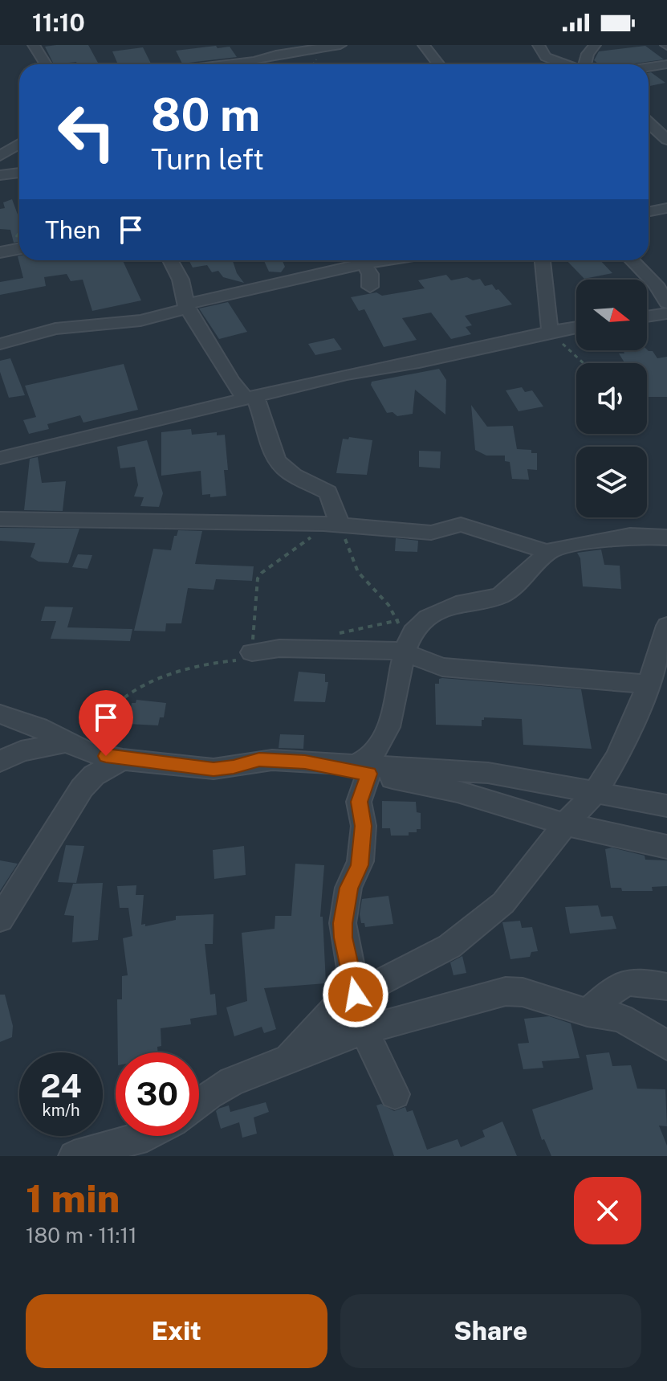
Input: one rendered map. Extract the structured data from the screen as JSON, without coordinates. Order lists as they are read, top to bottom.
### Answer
{
  "north": "right",
  "page": {
    "status": "11:10",
    "turn": ["80 m", "Turn left"],
    "then": "Then",
    "speed": "24 km/h",
    "limit": "30",
    "heading": ["1 min", "180 m · 11:11"],
    "buttons": ["Exit", "Share"]
  }
}
